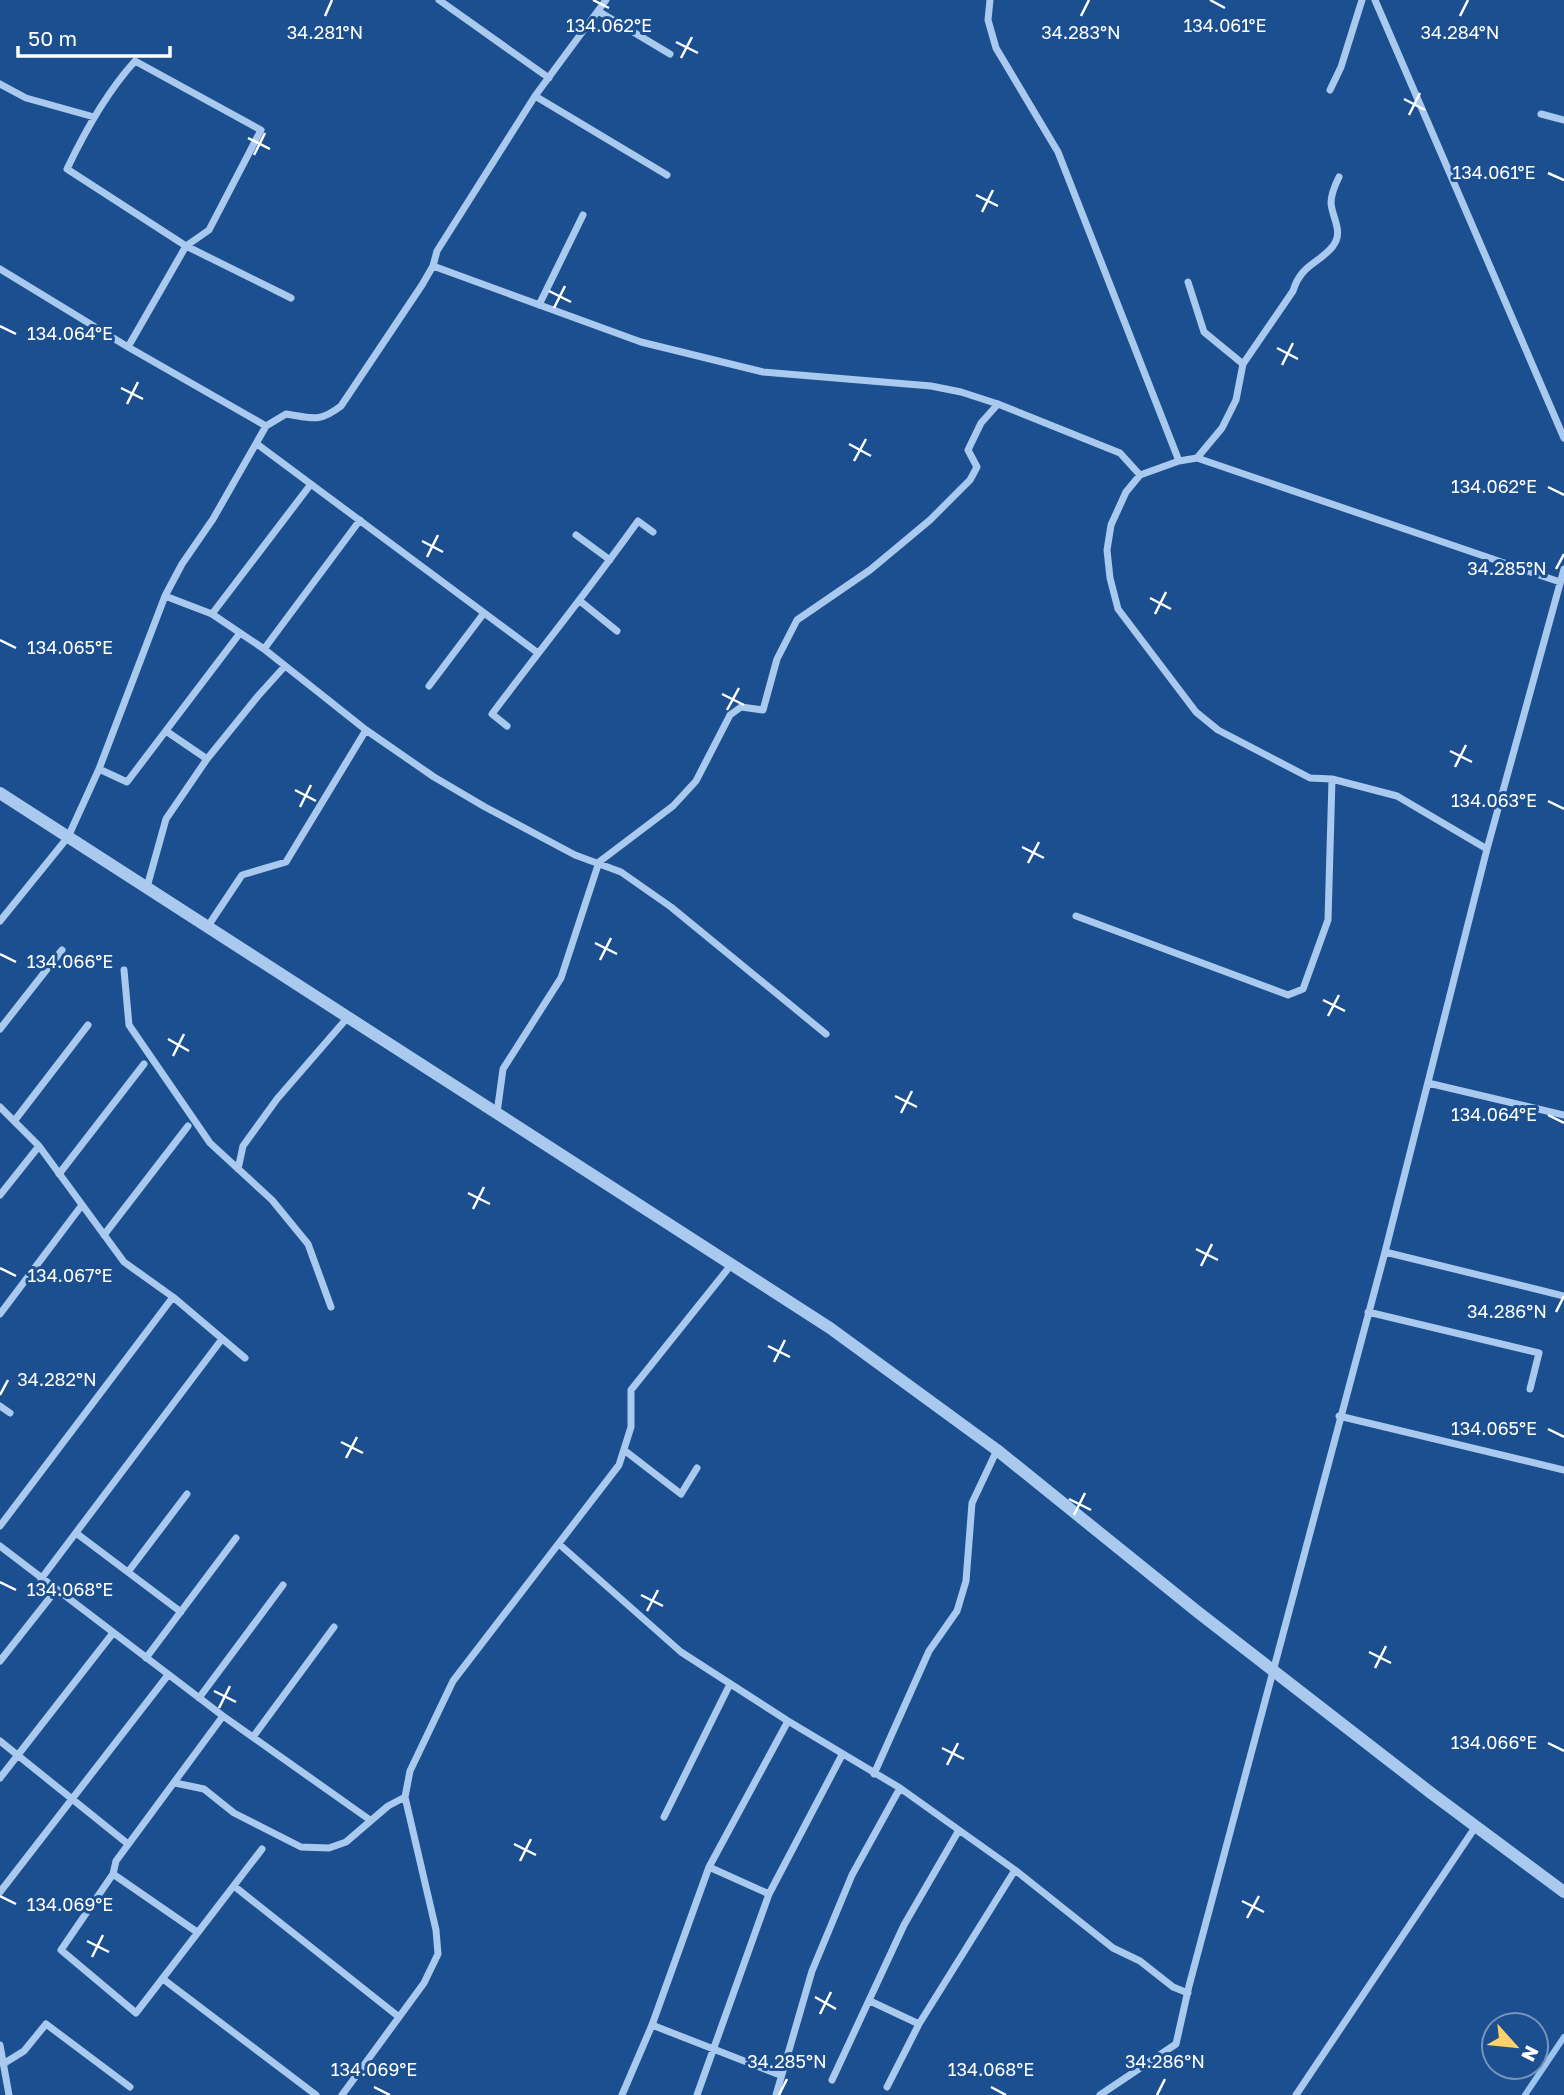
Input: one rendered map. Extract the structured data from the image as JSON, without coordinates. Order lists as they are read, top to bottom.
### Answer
{
  "scale_bar": "50 m",
  "north": "bottom right",
  "coordinates": [
    "134.062°E",
    "134.061°E",
    "34.281°N",
    "34.283°N",
    "34.284°N",
    "134.064°E",
    "34.285°N",
    "134.065°E",
    "134.063°E",
    "134.066°E",
    "134.067°E",
    "34.286°N",
    "34.282°N",
    "134.068°E",
    "134.069°E"
  ]
}
